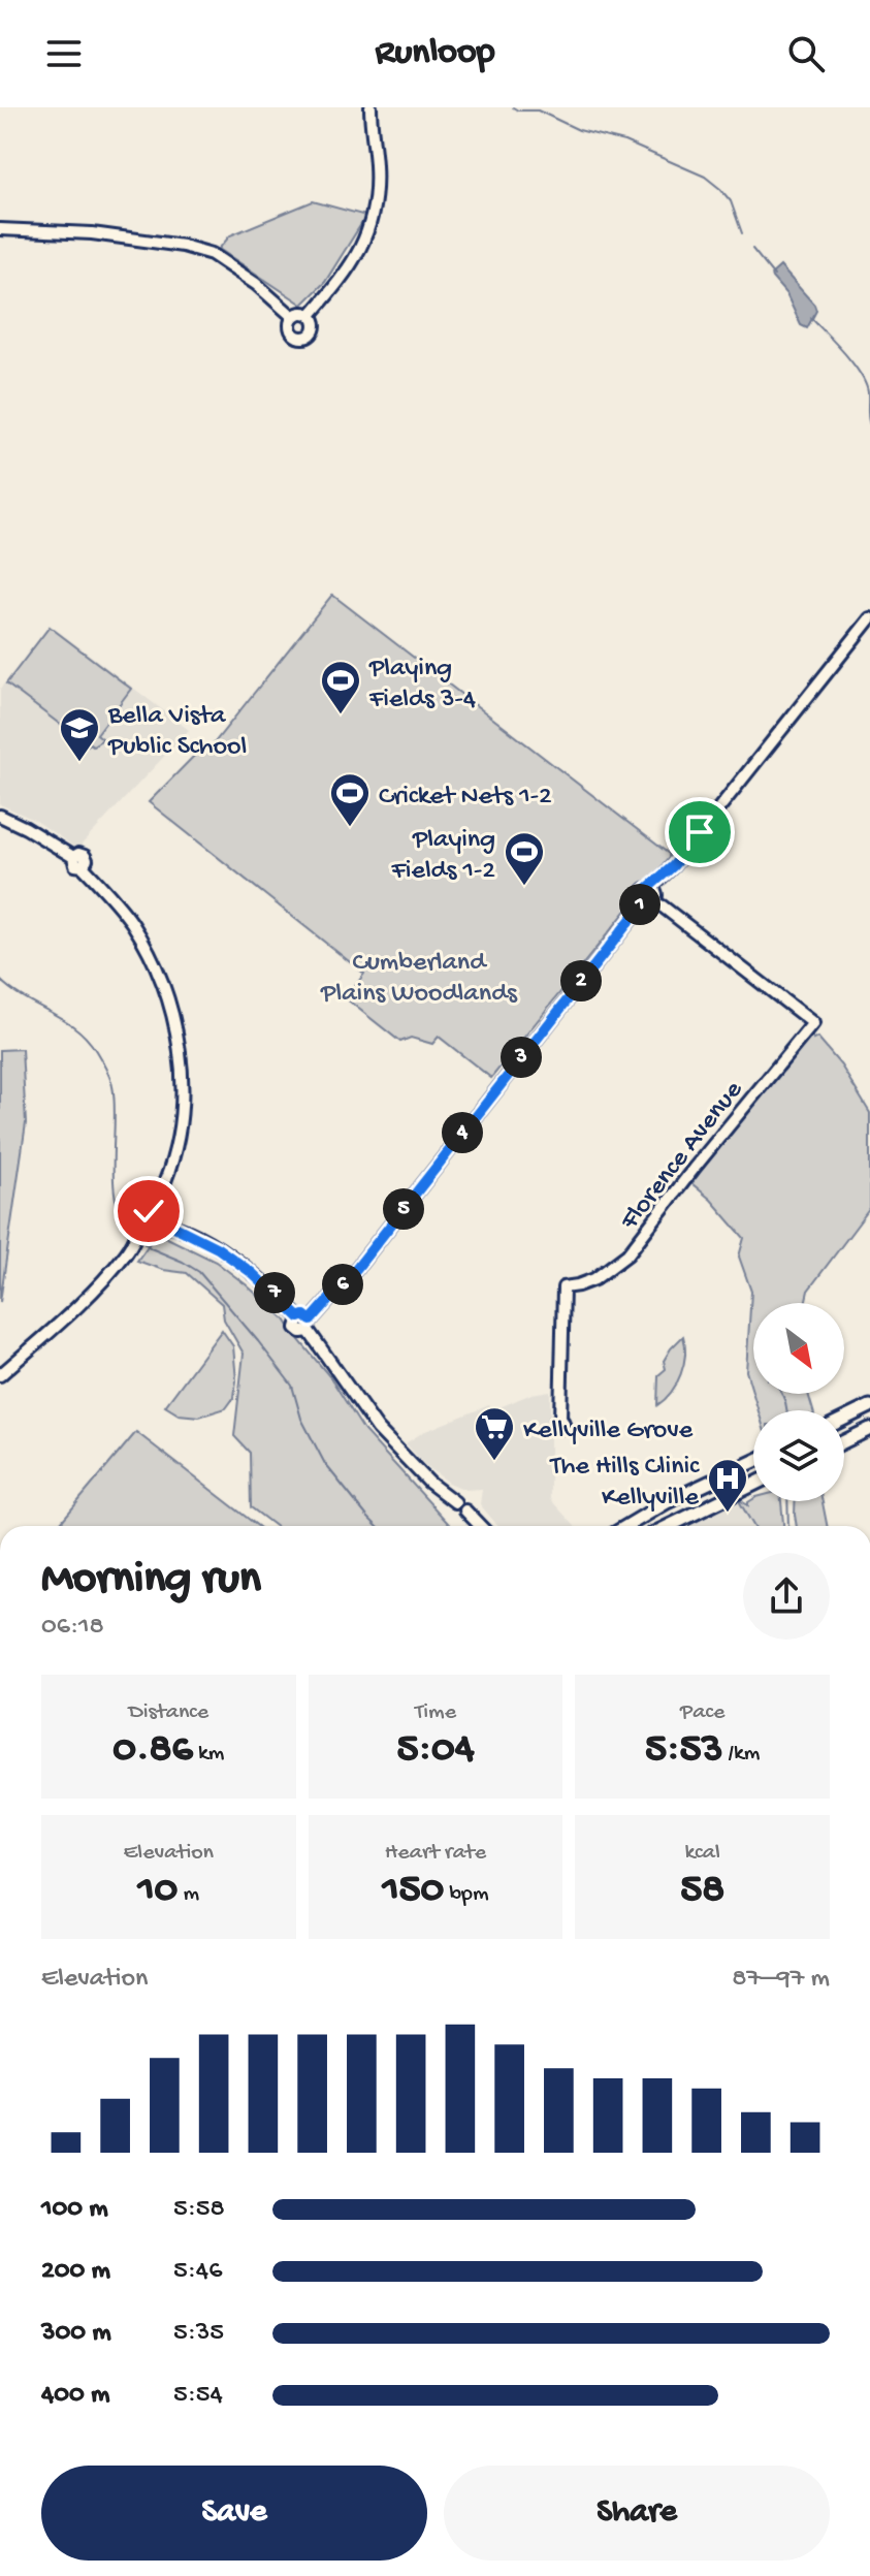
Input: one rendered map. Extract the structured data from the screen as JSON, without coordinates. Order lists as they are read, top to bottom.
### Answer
{
  "streets": {
    "street": ["Florence Avenue"]
  },
  "parks": ["Cumberland Plains Woodlands"],
  "places": {
    "sports": ["Playing Fields 3-4", "Cricket Nets 1-2", "Playing Fields 1-2"],
    "school or university": ["Bella Vista Public School"],
    "supermarket": ["Kellyville Grove"],
    "hospital": ["The Hills Clinic Kellyville"]
  },
  "north": "bottom right",
  "page": {
    "header": "Runloop",
    "pins": [
      "1",
      "2",
      "3",
      "4",
      "5",
      "6",
      "7"
    ],
    "heading": ["Morning run", "06:18"],
    "stats": [
      ["Distance", "0.86 km"],
      ["Time", "5:04"],
      ["Pace", "5:53 /km"],
      ["Elevation", "10 m"],
      ["Heart rate", "150 bpm"],
      ["kcal", "58"]
    ],
    "chart": ["Elevation", "87–97 m"],
    "list": [
      {
        "name": "100 m",
        "note": "5:58"
      },
      {
        "name": "200 m",
        "note": "5:46"
      },
      {
        "name": "300 m",
        "note": "5:35"
      },
      {
        "name": "400 m",
        "note": "5:54"
      }
    ],
    "buttons": ["Save", "Share"]
  }
}
